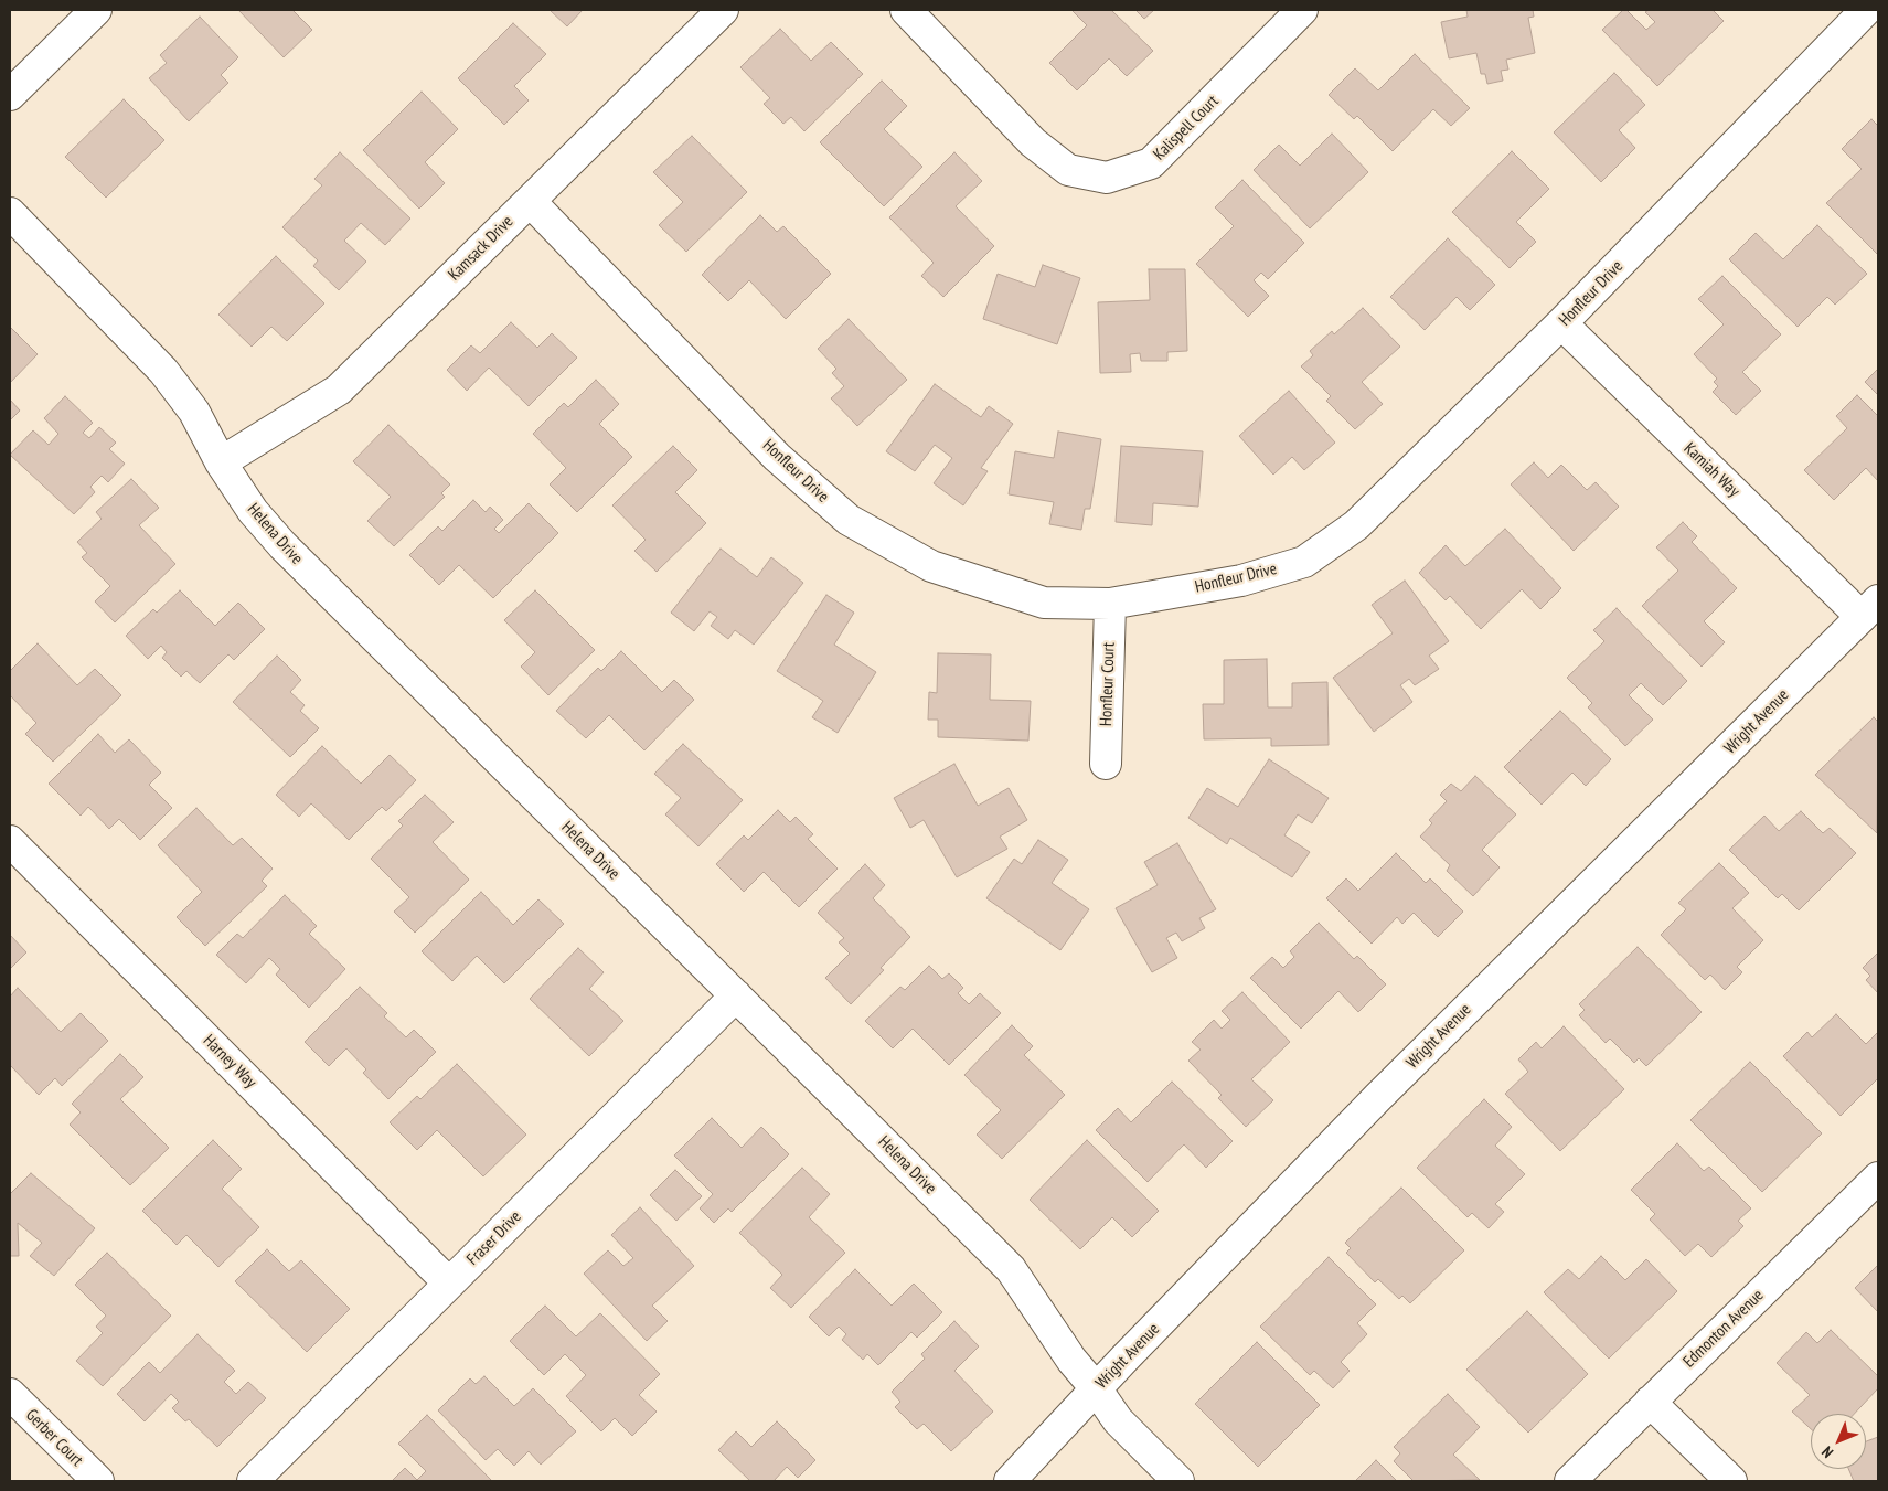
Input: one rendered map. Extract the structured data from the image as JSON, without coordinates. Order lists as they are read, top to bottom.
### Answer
{
  "streets": {
    "street": [
      "Kalispell Court",
      "Kamsack Drive",
      "Honfleur Drive",
      "Kamiah Way",
      "Helena Drive",
      "Honfleur Court",
      "Wright Avenue",
      "Harney Way",
      "Fraser Drive",
      "Edmonton Avenue",
      "Gerber Court"
    ]
  },
  "crossings": [
    ["Kamsack Drive", "Honfleur Drive"],
    ["Kamsack Drive", "Helena Drive"],
    ["Honfleur Drive", "Kamiah Way"],
    ["Honfleur Drive", "Honfleur Court"],
    ["Kamiah Way", "Wright Avenue"],
    ["Helena Drive", "Wright Avenue"],
    ["Helena Drive", "Fraser Drive"],
    ["Harney Way", "Fraser Drive"]
  ],
  "north": "bottom left"
}
